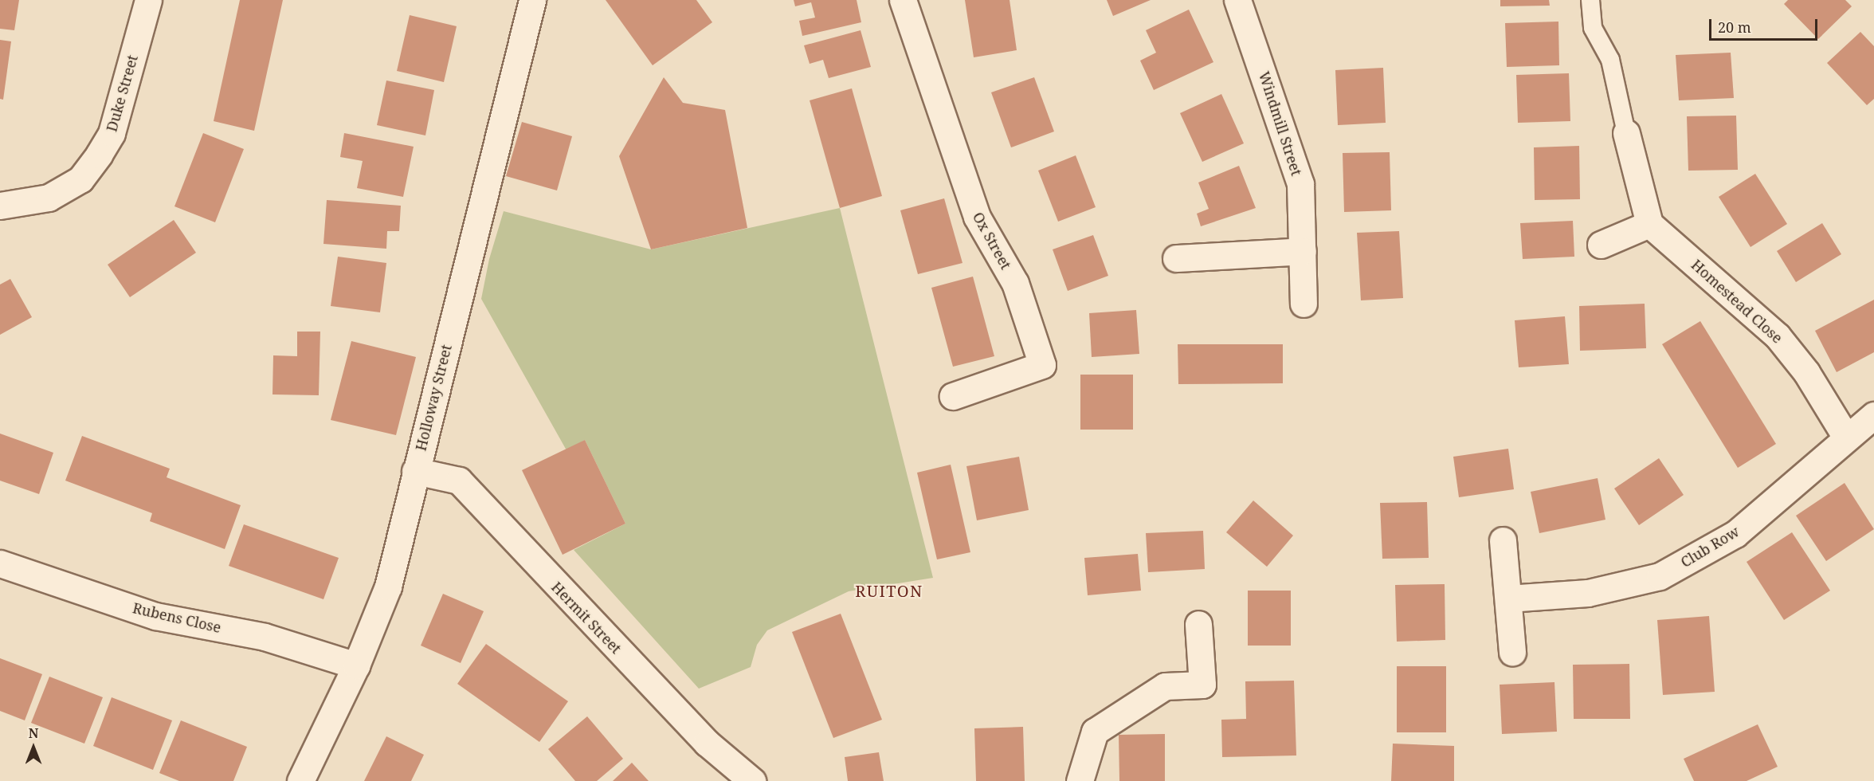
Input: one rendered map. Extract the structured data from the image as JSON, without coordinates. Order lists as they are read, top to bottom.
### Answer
{
  "streets": {
    "street": [
      "Duke Street",
      "Windmill Street",
      "Ox Street",
      "Homestead Close",
      "Holloway Street",
      "Club Row",
      "Rubens Close",
      "Hermit Street"
    ]
  },
  "crossings": [
    ["Homestead Close", "Club Row"],
    ["Holloway Street", "Rubens Close"],
    ["Holloway Street", "Hermit Street"]
  ],
  "districts": ["RUITON"],
  "scale_bar": "20 m",
  "north": "top"
}
